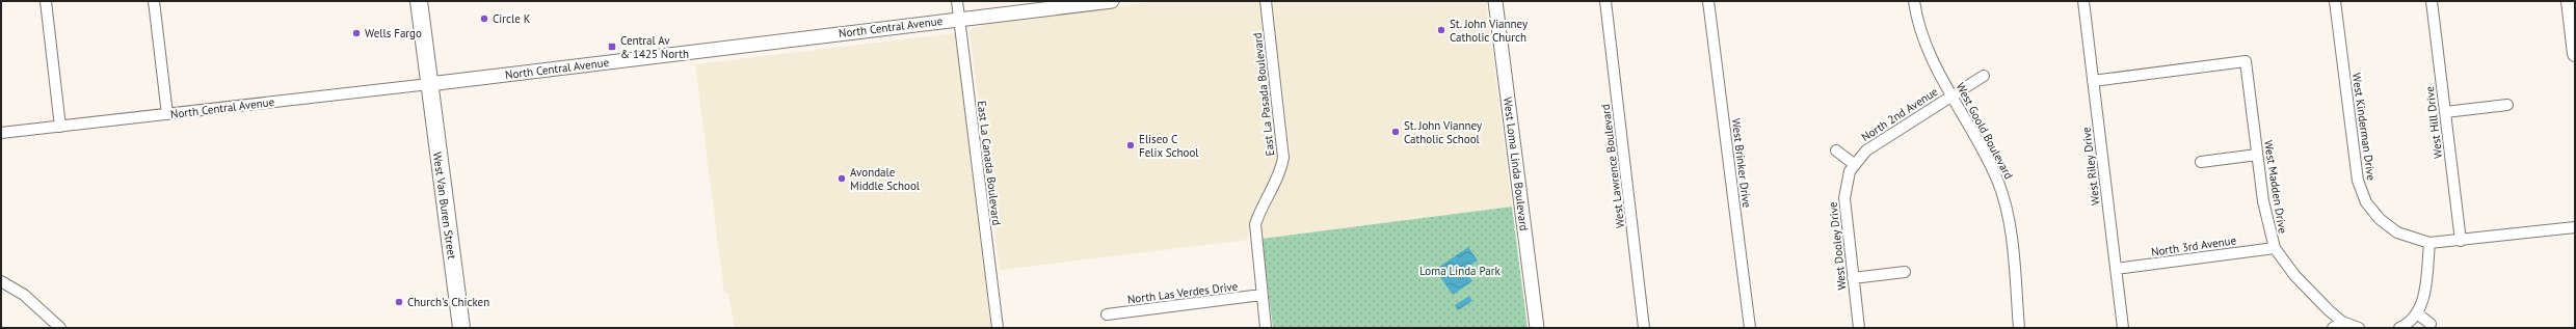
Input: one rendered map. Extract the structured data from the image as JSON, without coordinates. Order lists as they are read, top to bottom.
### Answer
{
  "streets": {
    "main road": ["West Van Buren Street"],
    "street": [
      "North Central Avenue",
      "East La Pasada Boulevard",
      "North 2nd Avenue",
      "West Hill Drive",
      "West Kinderman Drive",
      "West Goold Boulevard",
      "East La Canada Boulevard",
      "West Brinker Drive",
      "West Loma Linda Boulevard",
      "West Lawrence Boulevard",
      "West Riley Drive",
      "West Madden Drive",
      "West Dooley Drive",
      "North 3rd Avenue",
      "North Las Verdes Drive"
    ]
  },
  "crossings": [
    ["North Central Avenue", "East La Canada Boulevard"],
    ["North Central Avenue", "West Van Buren Street"],
    ["East La Pasada Boulevard", "North Las Verdes Drive"],
    ["North 2nd Avenue", "West Goold Boulevard"],
    ["North 2nd Avenue", "West Dooley Drive"],
    ["West Riley Drive", "West Madden Drive"],
    ["West Riley Drive", "North 3rd Avenue"],
    ["West Madden Drive", "North 3rd Avenue"]
  ],
  "parks": ["Loma Linda Park"],
  "places": {
    "other": [
      "Circle K",
      "St. John Vianney Catholic Church",
      "Wells Fargo",
      "St. John Vianney Catholic School",
      "Eliseo C Felix School",
      "Avondale Middle School",
      "Church's Chicken"
    ],
    "transit": ["Central Av & 1425 North"]
  }
}
